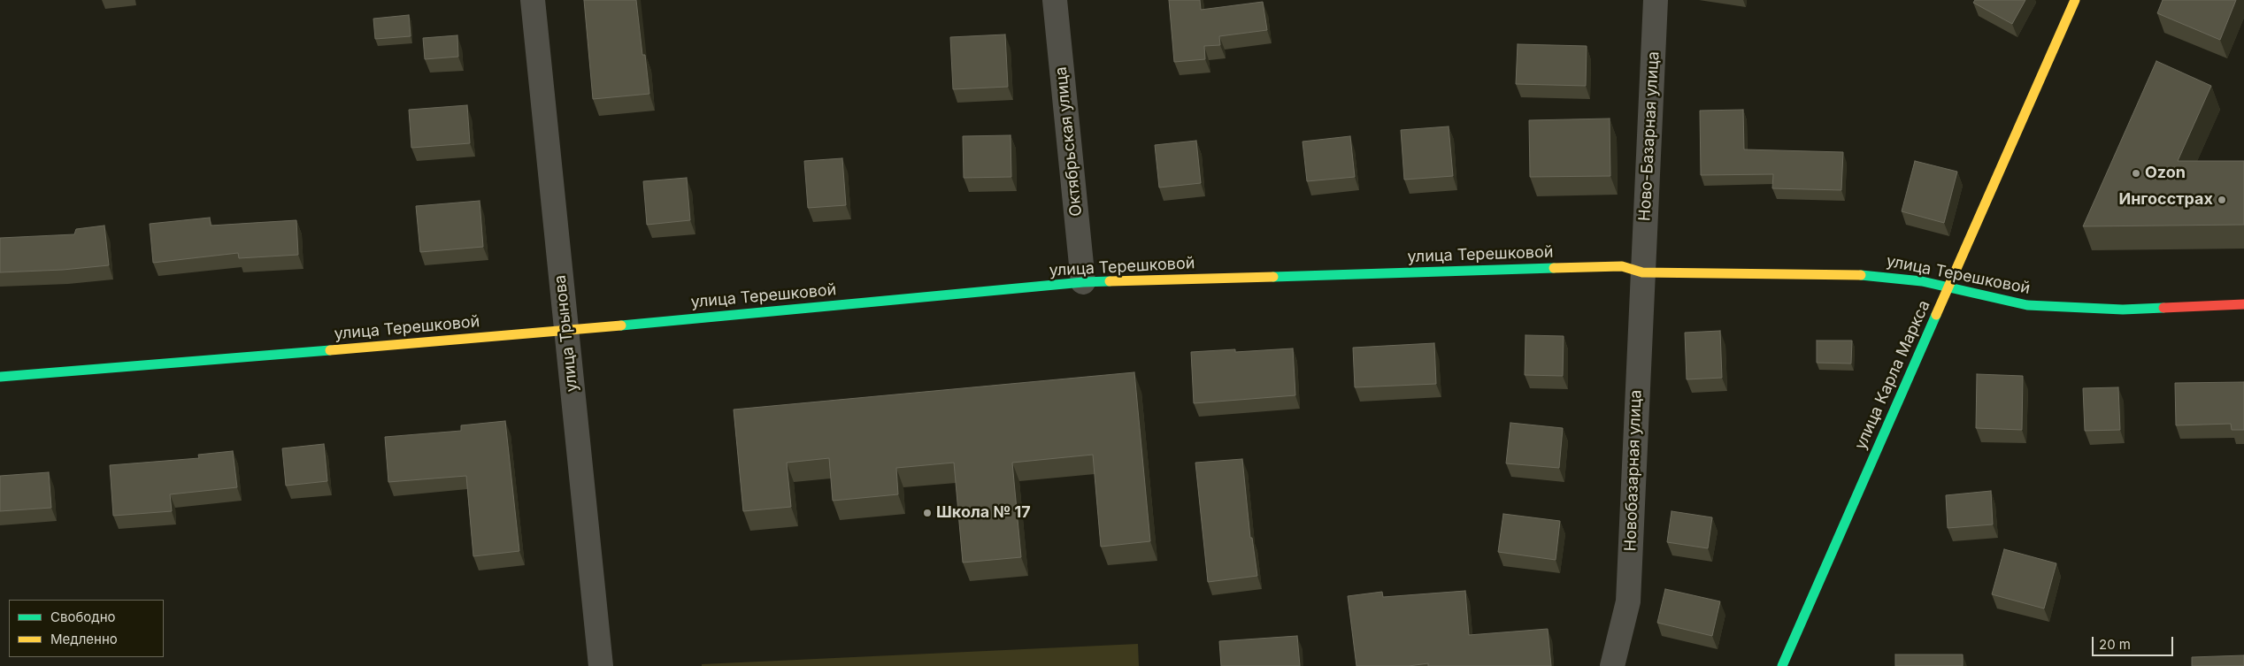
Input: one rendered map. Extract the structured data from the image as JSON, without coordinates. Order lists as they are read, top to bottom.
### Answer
{
  "streets": {
    "street": [
      "Ново-Базарная улица",
      "Октябрьская улица",
      "улица Терешковой",
      "улица Трынова",
      "улица Карла Маркса",
      "Новобазарная улица"
    ]
  },
  "crossings": [
    ["Ново-Базарная улица", "улица Терешковой"],
    ["Ново-Базарная улица", "Новобазарная улица"],
    ["Октябрьская улица", "улица Терешковой"],
    ["улица Терешковой", "улица Трынова"],
    ["улица Терешковой", "улица Карла Маркса"],
    ["улица Терешковой", "Новобазарная улица"]
  ],
  "places": ["Ozon", "Ингосстрах", "Школа № 17"],
  "legend": ["Свободно", "Медленно"],
  "scale_bar": "20 m"
}
